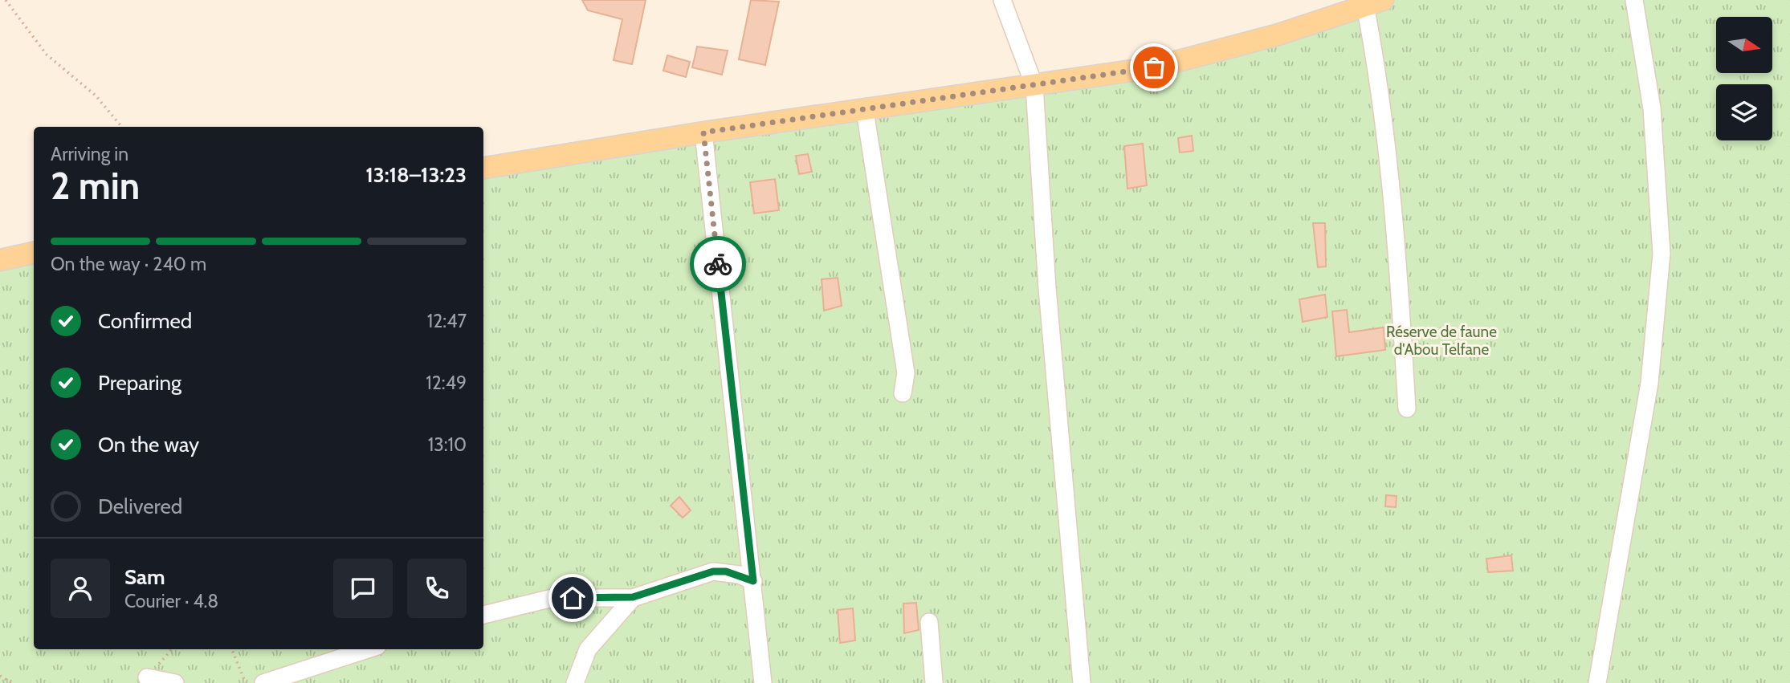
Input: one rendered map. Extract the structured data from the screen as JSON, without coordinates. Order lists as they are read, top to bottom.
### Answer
{
  "parks": ["Réserve de faune d'Abou Telfane"],
  "north": "right",
  "page": {
    "heading": ["2 min", "Arriving in", "13:18–13:23"],
    "panel": ["Sam", "Courier · 4.8"],
    "bar": "On the way · 240 m",
    "list": [
      ["Confirmed", "12:47"],
      ["Preparing", "12:49"],
      ["On the way", "13:10"],
      "Delivered"
    ]
  }
}
